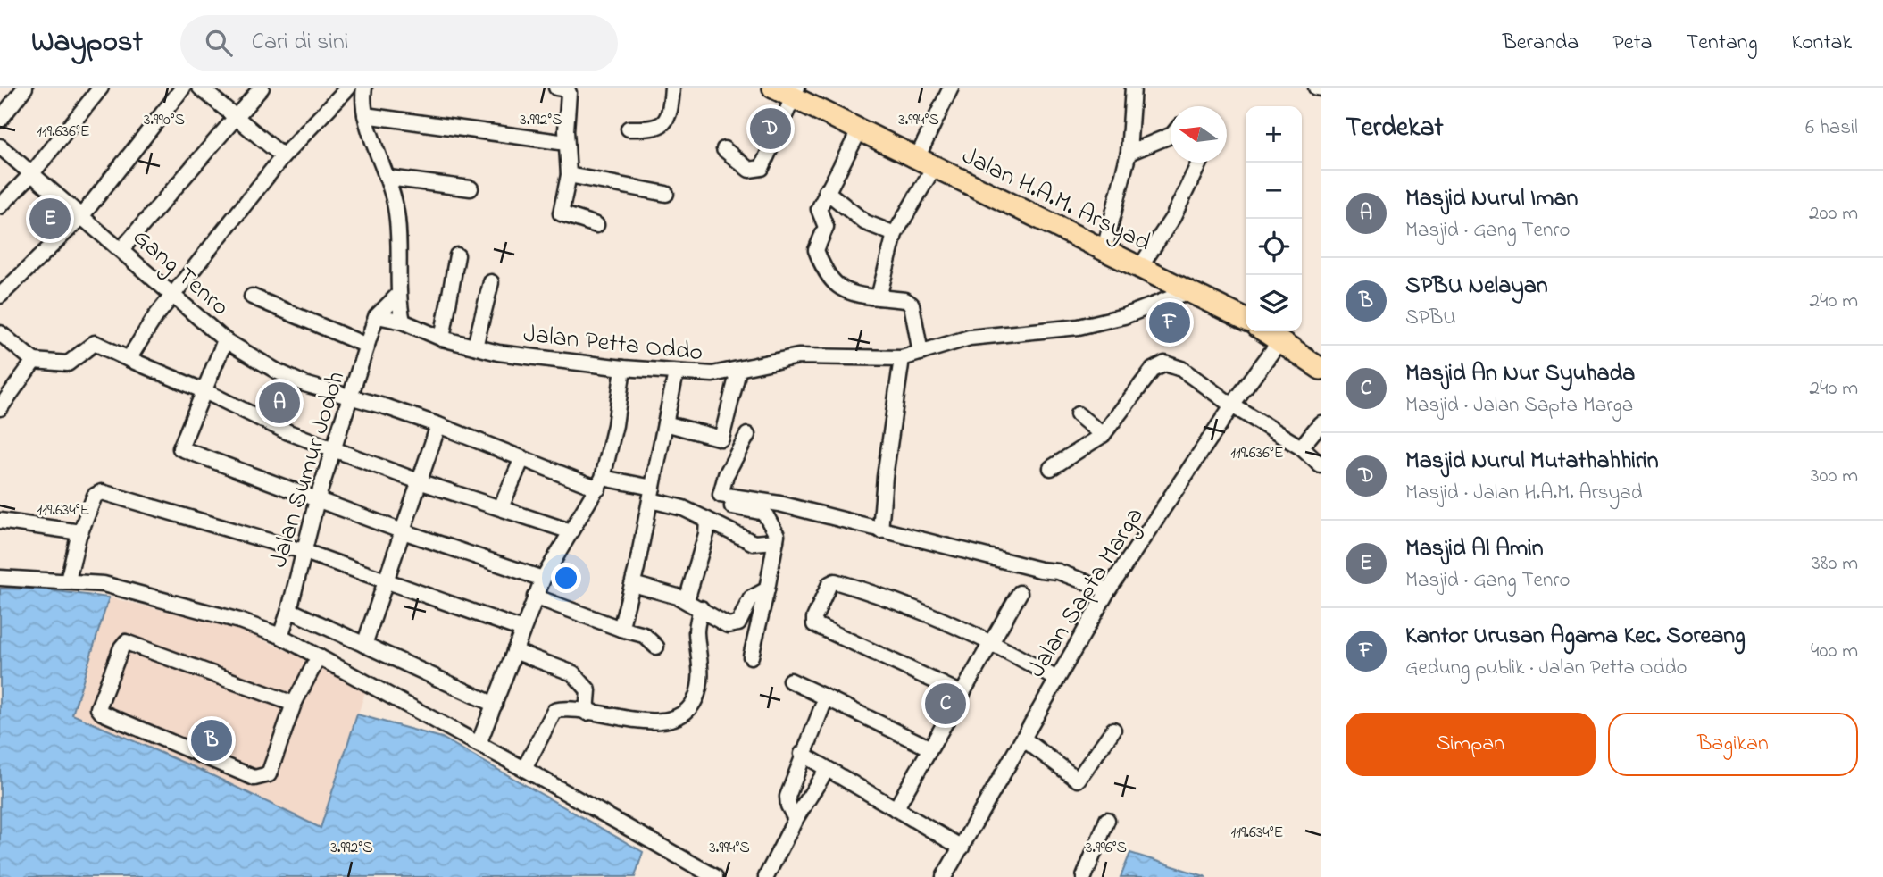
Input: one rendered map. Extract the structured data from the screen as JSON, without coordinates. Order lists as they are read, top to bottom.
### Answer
{
  "streets": {
    "highway": ["Jalan H.A.M. Arsyad"],
    "street": [
      "Gang Tenro",
      "Jalan Petta Oddo",
      "Jalan Sumur Jodoh",
      "Jalan Sapta Marga"
    ]
  },
  "crossings": [
    ["Jalan H.A.M. Arsyad", "Jalan Petta Oddo"],
    ["Gang Tenro", "Jalan Sumur Jodoh"],
    ["Jalan Petta Oddo", "Jalan Sumur Jodoh"]
  ],
  "north": "left",
  "page": {
    "header": "Waypost",
    "search": "Cari di sini",
    "nav": [
      "Beranda",
      "Peta",
      "Tentang",
      "Kontak"
    ],
    "heading": ["Terdekat", "6 hasil"],
    "pins": [
      "D",
      "E",
      "F",
      "A",
      "C",
      "B"
    ],
    "map_buttons": ["+", "−"],
    "list": [
      {
        "mark": "A",
        "name": "Masjid Nurul Iman",
        "note": "Masjid · Gang Tenro",
        "value": "200 m"
      },
      {
        "mark": "B",
        "name": "SPBU Nelayan",
        "note": "SPBU",
        "value": "240 m"
      },
      {
        "mark": "C",
        "name": "Masjid An Nur Syuhada",
        "note": "Masjid · Jalan Sapta Marga",
        "value": "240 m"
      },
      {
        "mark": "D",
        "name": "Masjid Nurul Mutathahhirin",
        "note": "Masjid · Jalan H.A.M. Arsyad",
        "value": "300 m"
      },
      {
        "mark": "E",
        "name": "Masjid Al Amin",
        "note": "Masjid · Gang Tenro",
        "value": "380 m"
      },
      {
        "mark": "F",
        "name": "Kantor Urusan Agama Kec. Soreang",
        "note": "Gedung publik · Jalan Petta Oddo",
        "value": "400 m"
      }
    ],
    "buttons": ["Simpan", "Bagikan"]
  },
  "coordinates": [
    "3.990°S",
    "3.992°S",
    "3.994°S",
    "119.636°E",
    "119.634°E",
    "3.996°S"
  ]
}
